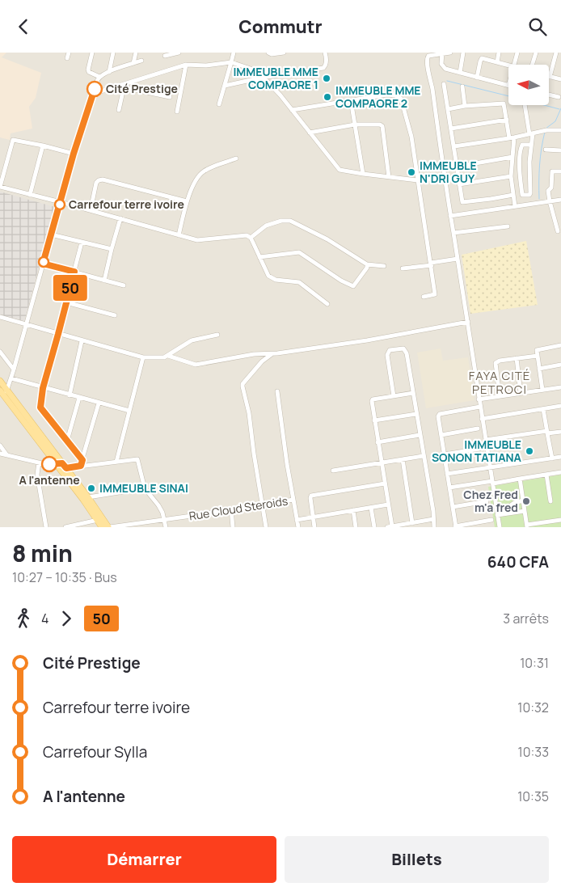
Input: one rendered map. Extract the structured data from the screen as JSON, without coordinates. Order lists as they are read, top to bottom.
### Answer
{
  "streets": {
    "street": ["Rue Cloud Steroids"]
  },
  "districts": ["FAYA CITÉ PETROCI"],
  "places": [
    "IMMEUBLE MME COMPAORE 1",
    "Cité Prestige",
    "IMMEUBLE MME COMPAORE 2",
    "IMMEUBLE N'DRI GUY",
    "Carrefour terre ivoire",
    "IMMEUBLE SONON TATIANA",
    "A l'antenne",
    "IMMEUBLE SINAI",
    "Chez Fred m'a fred"
  ],
  "lines": ["bus line 50"],
  "north": "left",
  "page": {
    "header": "Commutr",
    "on_map": "50",
    "heading": ["8 min", "10:27 – 10:35 · Bus", "640 CFA"],
    "legs": ["4", "50", "3 arrêts"],
    "list": [
      {
        "name": "Cité Prestige",
        "value": "10:31"
      },
      {
        "name": "Carrefour terre ivoire",
        "value": "10:32"
      },
      {
        "name": "Carrefour Sylla",
        "value": "10:33"
      },
      {
        "name": "A l'antenne",
        "value": "10:35"
      }
    ],
    "buttons": ["Démarrer", "Billets"]
  }
}
